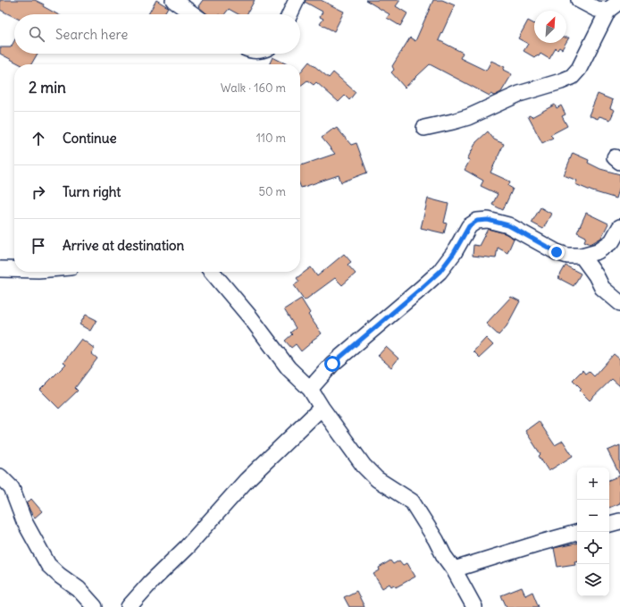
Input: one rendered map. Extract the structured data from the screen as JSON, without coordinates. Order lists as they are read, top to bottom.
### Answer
{
  "north": "top right",
  "page": {
    "search": "Search here",
    "heading": ["2 min", "Walk · 160 m"],
    "list": [
      ["Continue", "110 m"],
      ["Turn right", "50 m"],
      "Arrive at destination"
    ],
    "map_buttons": ["+", "−"]
  }
}
